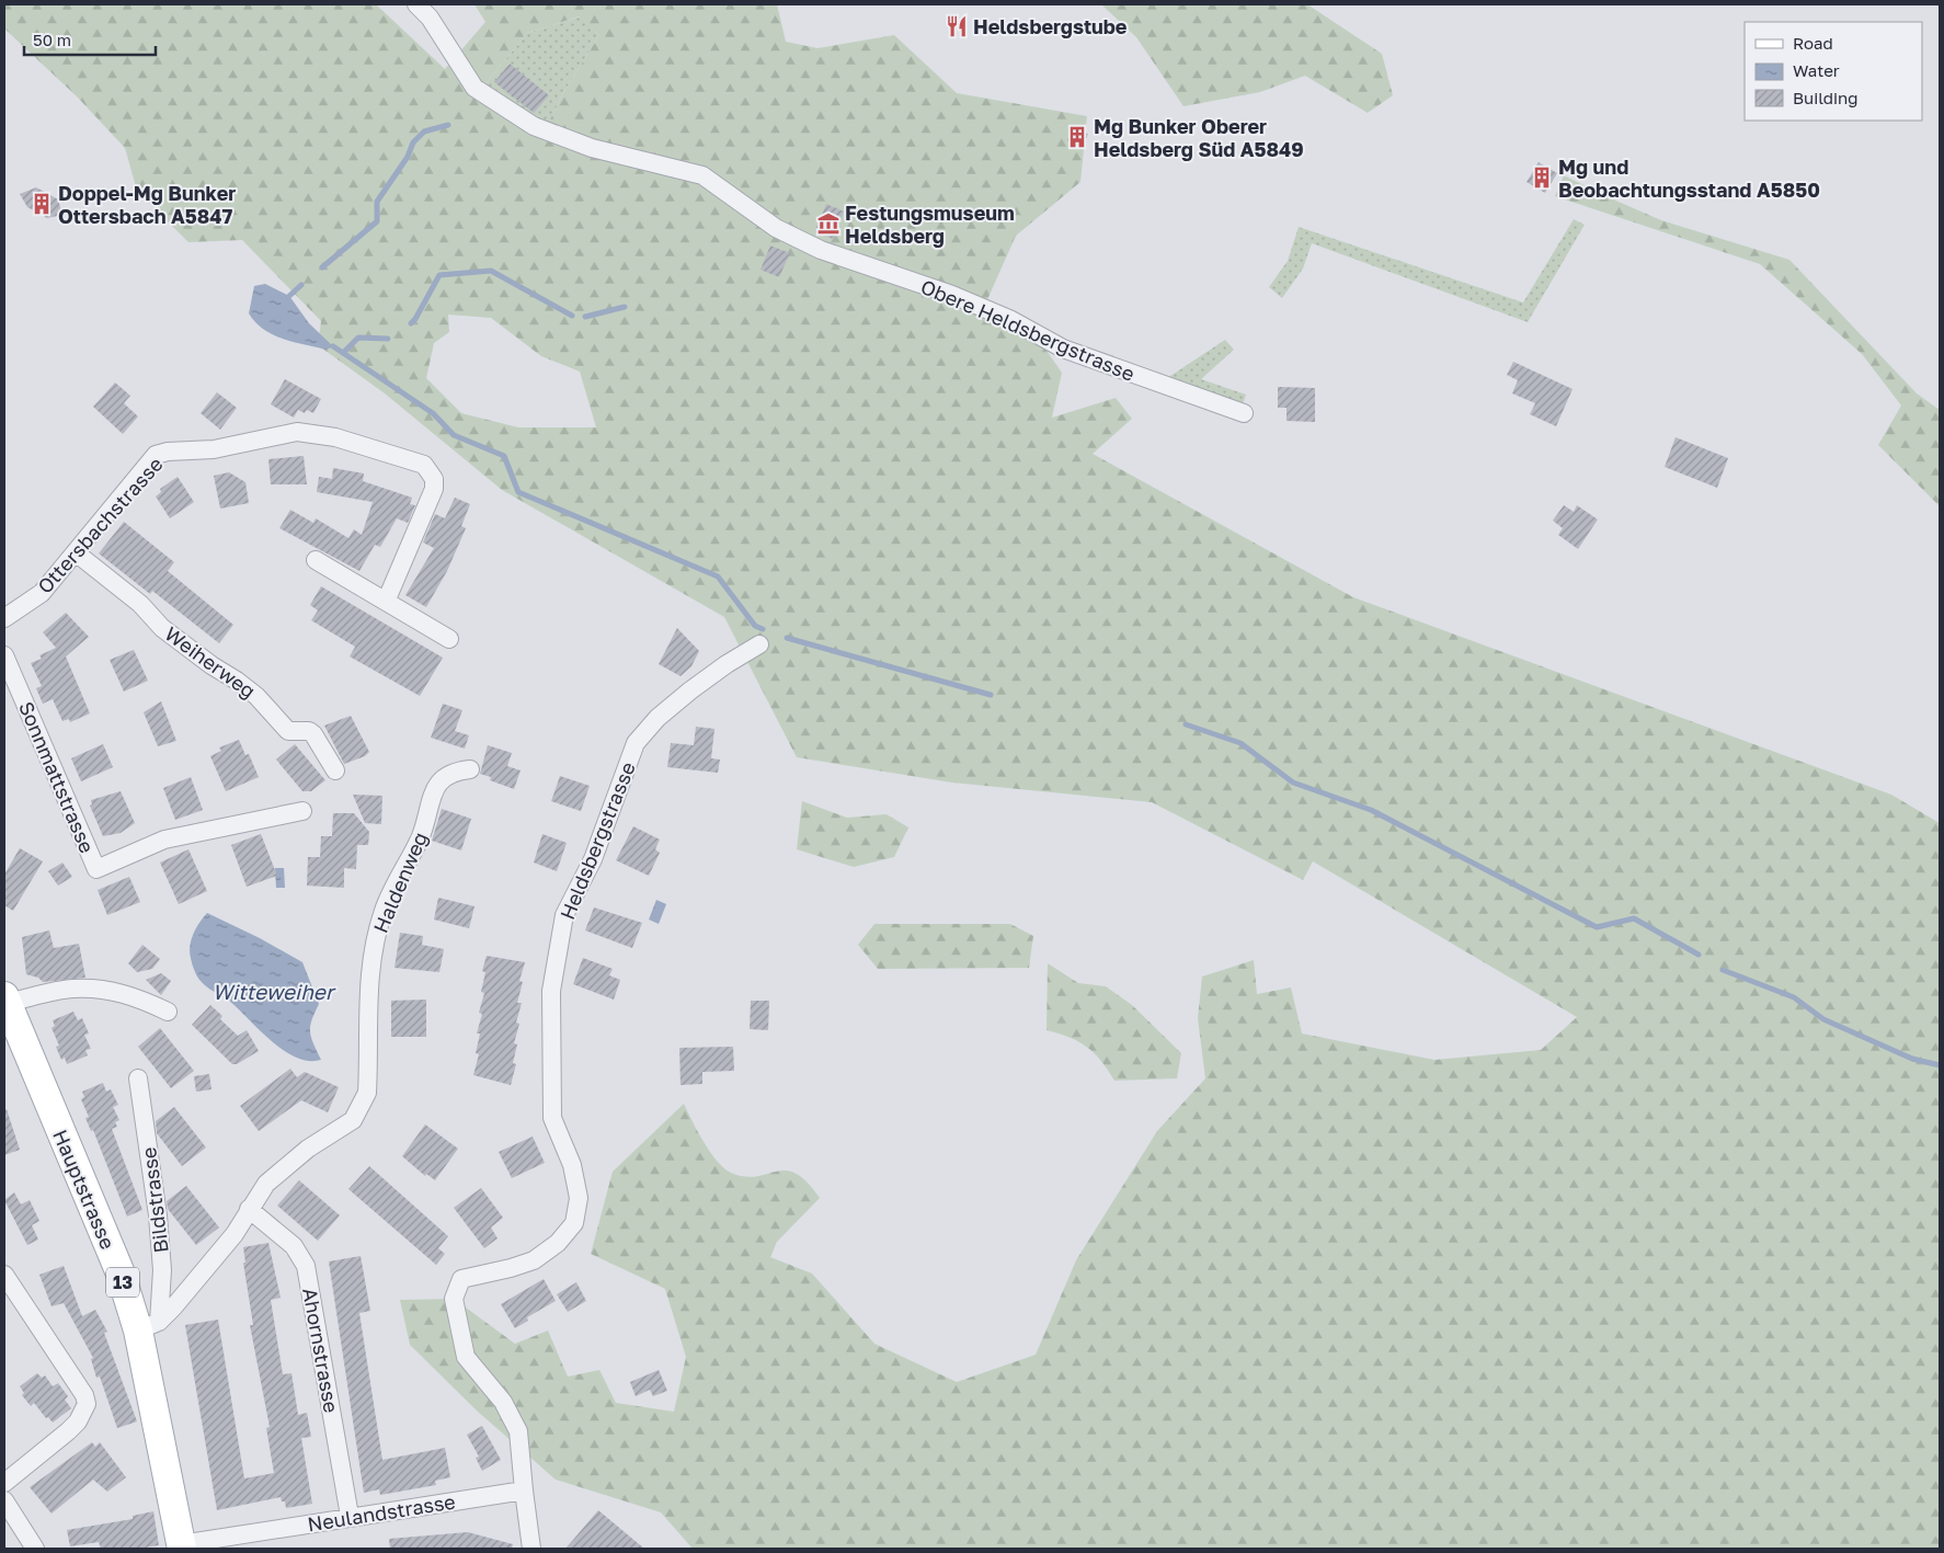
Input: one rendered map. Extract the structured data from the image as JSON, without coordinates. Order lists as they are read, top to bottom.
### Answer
{
  "streets": {
    "main road": ["Hauptstrasse", "13"],
    "street": [
      "Obere Heldsbergstrasse",
      "Ottersbachstrasse",
      "Weiherweg",
      "Sonnmattstrasse",
      "Heldsbergstrasse",
      "Haldenweg",
      "Bildstrasse",
      "Ahornstrasse",
      "Neulandstrasse"
    ]
  },
  "crossings": [
    ["Ottersbachstrasse", "Weiherweg"],
    ["Heldsbergstrasse", "Neulandstrasse"],
    ["Haldenweg", "Hauptstrasse"],
    ["Haldenweg", "Bildstrasse"],
    ["Haldenweg", "Ahornstrasse"],
    ["Hauptstrasse", "Bildstrasse"],
    ["Hauptstrasse", "Neulandstrasse"],
    ["Ahornstrasse", "Neulandstrasse"]
  ],
  "water": ["Witteweiher"],
  "places": {
    "restaurant": ["Heldsbergstube"],
    "building": ["Mg Bunker Oberer Heldsberg Süd A5849", "Mg und Beobachtungsstand A5850", "Doppel-Mg Bunker Ottersbach A5847"],
    "museum": ["Festungsmuseum Heldsberg"]
  },
  "legend": ["Road", "Water", "Building"],
  "scale_bar": "50 m"
}
